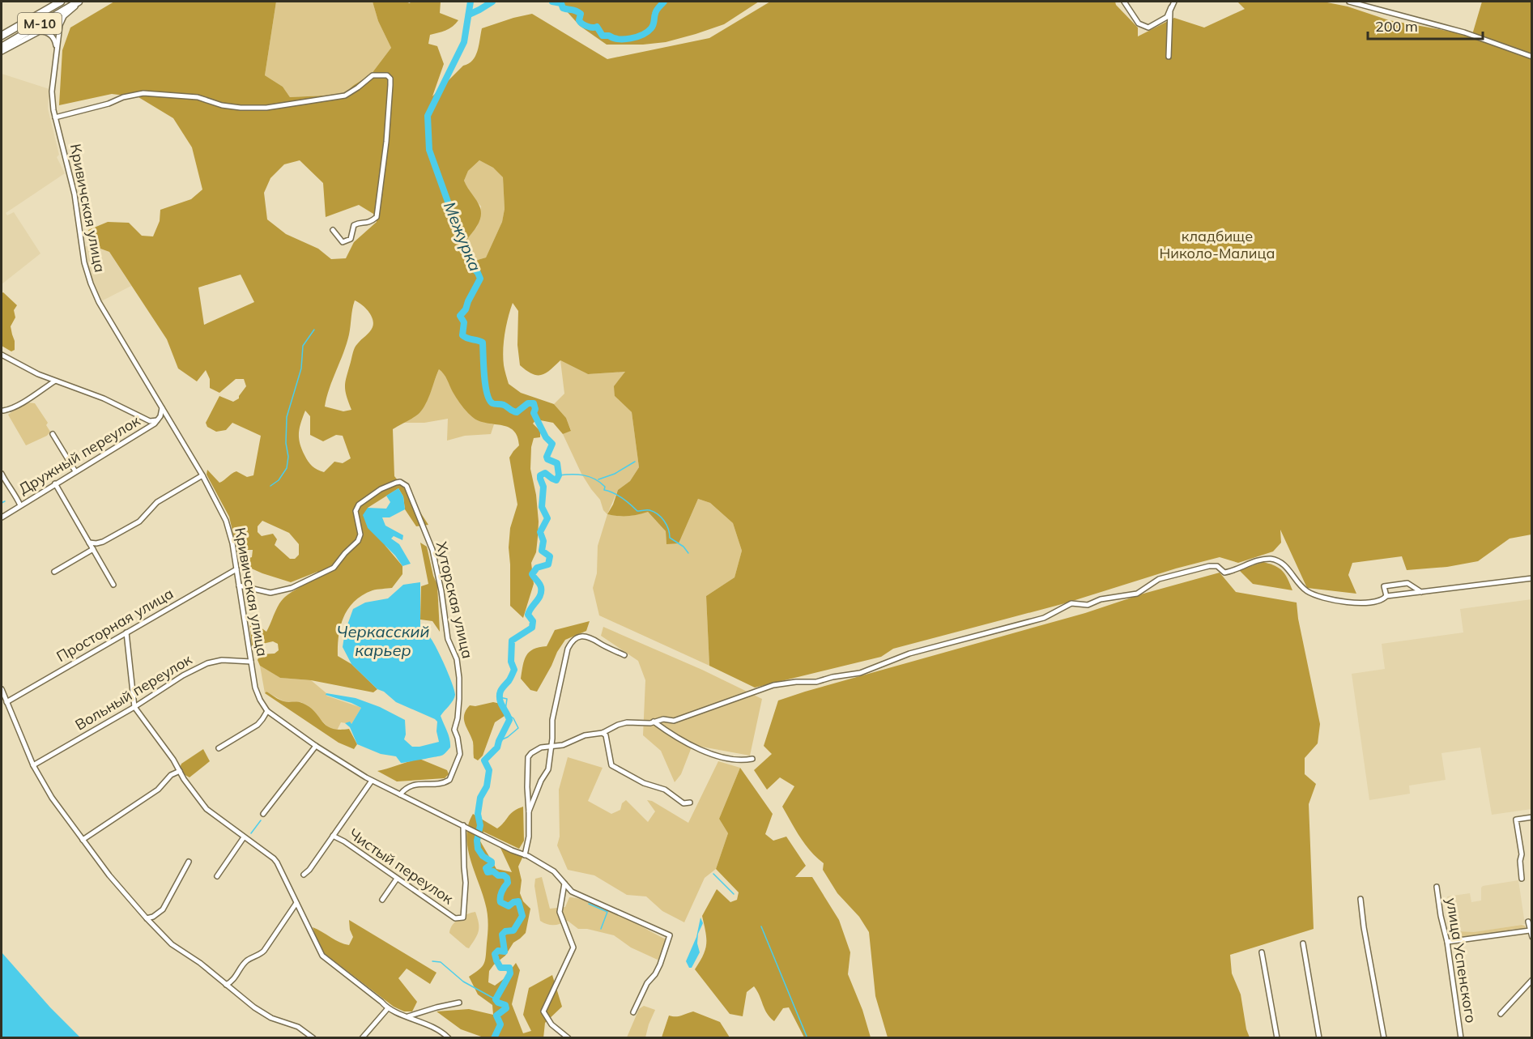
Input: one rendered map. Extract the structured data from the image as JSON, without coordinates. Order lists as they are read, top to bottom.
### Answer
{
  "streets": {
    "highway": ["М-10"],
    "street": [
      "Кривичская улица",
      "Дружный переулок",
      "Хуторская улица",
      "Просторная улица",
      "Вольный переулок",
      "Чистый переулок",
      "улица Успенского"
    ]
  },
  "crossings": [
    ["М-10", "Кривичская улица"],
    ["Кривичская улица", "Дружный переулок"],
    ["Кривичская улица", "Хуторская улица"],
    ["Кривичская улица", "Просторная улица"],
    ["Кривичская улица", "Вольный переулок"],
    ["Кривичская улица", "Чистый переулок"]
  ],
  "water": ["Межурка", "Черкасский карьер"],
  "parks": ["кладбище Николо-Малица"],
  "scale_bar": "200 m"
}
